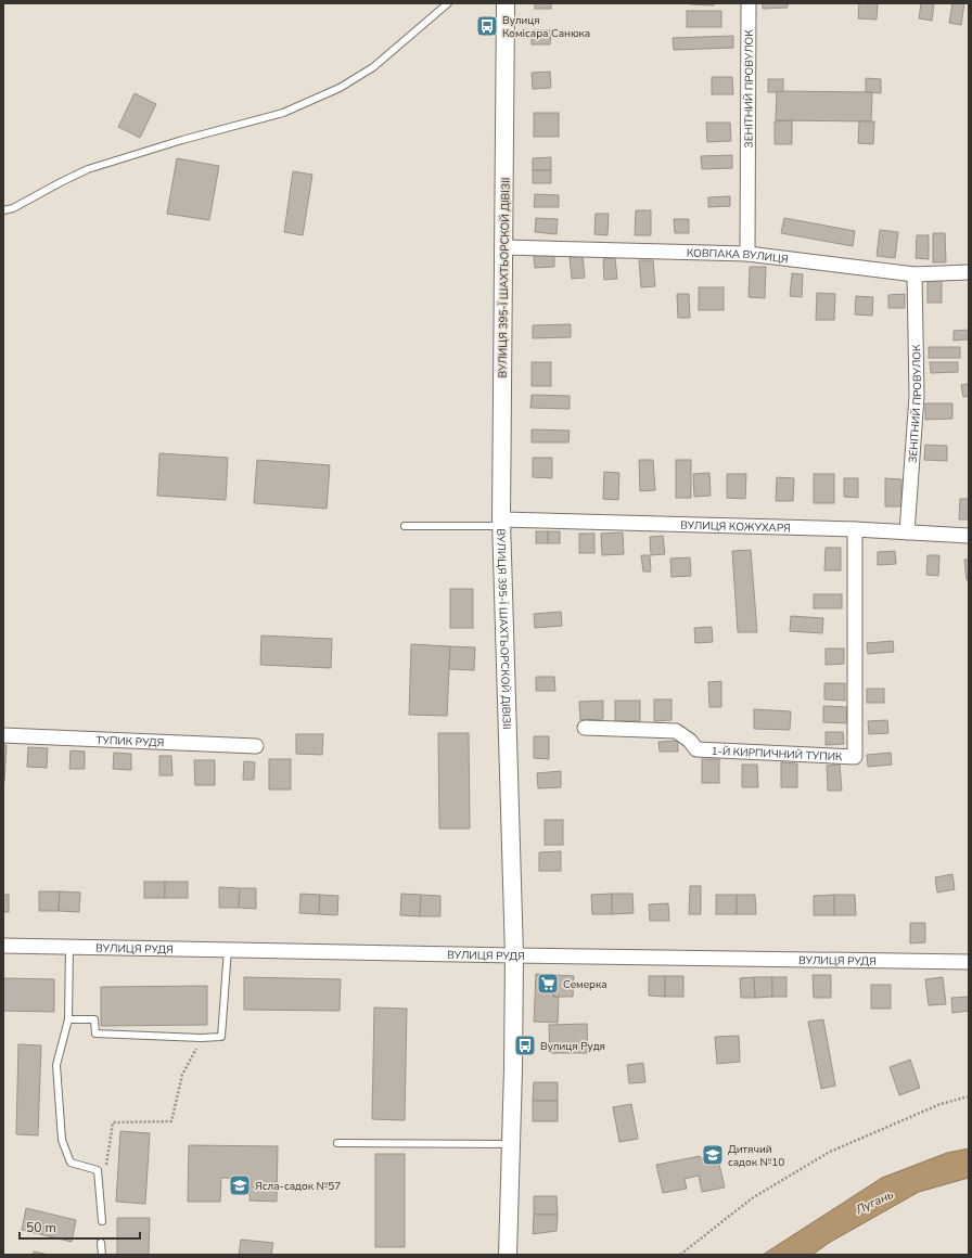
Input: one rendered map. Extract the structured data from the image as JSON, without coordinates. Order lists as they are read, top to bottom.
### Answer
{
  "streets": {
    "street": [
      "ЗЕНІТНИЙ ПРОВУЛОК",
      "КОВПАКА ВУЛИЦЯ",
      "ВУЛИЦЯ 395-Ї ШАХТЬОРСКОЙ ДІВІЗІІ",
      "ВУЛИЦЯ КОЖУХАРЯ",
      "ТУПИК РУДЯ",
      "1-Й КИРПИЧНИЙ ТУПИК",
      "ВУЛИЦЯ РУДЯ"
    ]
  },
  "crossings": [
    ["ЗЕНІТНИЙ ПРОВУЛОК", "КОВПАКА ВУЛИЦЯ"],
    ["ЗЕНІТНИЙ ПРОВУЛОК", "ВУЛИЦЯ КОЖУХАРЯ"],
    ["КОВПАКА ВУЛИЦЯ", "ВУЛИЦЯ 395-Ї ШАХТЬОРСКОЙ ДІВІЗІІ"],
    ["ВУЛИЦЯ 395-Ї ШАХТЬОРСКОЙ ДІВІЗІІ", "ВУЛИЦЯ КОЖУХАРЯ"],
    ["ВУЛИЦЯ 395-Ї ШАХТЬОРСКОЙ ДІВІЗІІ", "ВУЛИЦЯ РУДЯ"],
    ["ВУЛИЦЯ КОЖУХАРЯ", "1-Й КИРПИЧНИЙ ТУПИК"]
  ],
  "water": ["Лугань"],
  "places": {
    "bus stop": ["Вулиця Комісара Санюка", "Вулиця Рудя"],
    "supermarket": ["Семерка"],
    "school or university": ["Дитячий садок №10", "Ясла-садок №57"]
  },
  "scale_bar": "50 m"
}
